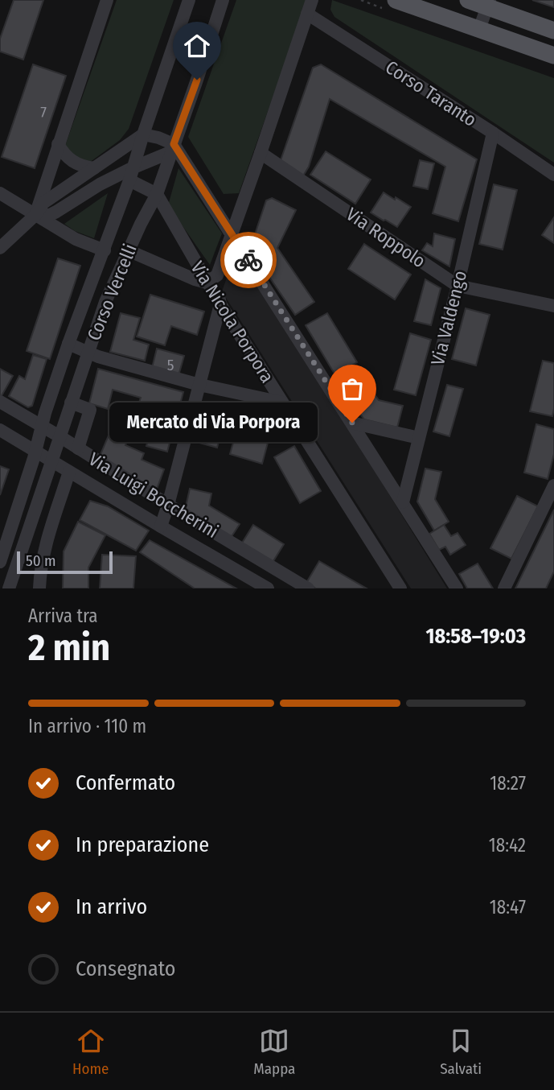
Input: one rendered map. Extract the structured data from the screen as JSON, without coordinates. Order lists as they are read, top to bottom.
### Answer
{
  "streets": {
    "street": [
      "Corso Taranto",
      "Via Roppolo",
      "Corso Vercelli",
      "Via Valdengo",
      "Via Nicola Porpora",
      "Via Luigi Boccherini"
    ]
  },
  "crossings": [
    ["Corso Taranto", "Via Valdengo"],
    ["Via Roppolo", "Via Valdengo"],
    ["Corso Vercelli", "Via Nicola Porpora"],
    ["Corso Vercelli", "Via Luigi Boccherini"]
  ],
  "places": ["Mercato di Via Porpora"],
  "house_numbers": ["7", "5"],
  "scale_bar": "50 m",
  "page": {
    "bubble": "Mercato di Via Porpora",
    "scale": "50 m",
    "heading": ["2 min", "Arriva tra", "18:58–19:03"],
    "bar": "In arrivo · 110 m",
    "list": [
      ["Confermato", "18:27"],
      ["In preparazione", "18:42"],
      ["In arrivo", "18:47"],
      "Consegnato"
    ],
    "tabs": ["Home", "Mappa", "Salvati"]
  }
}
